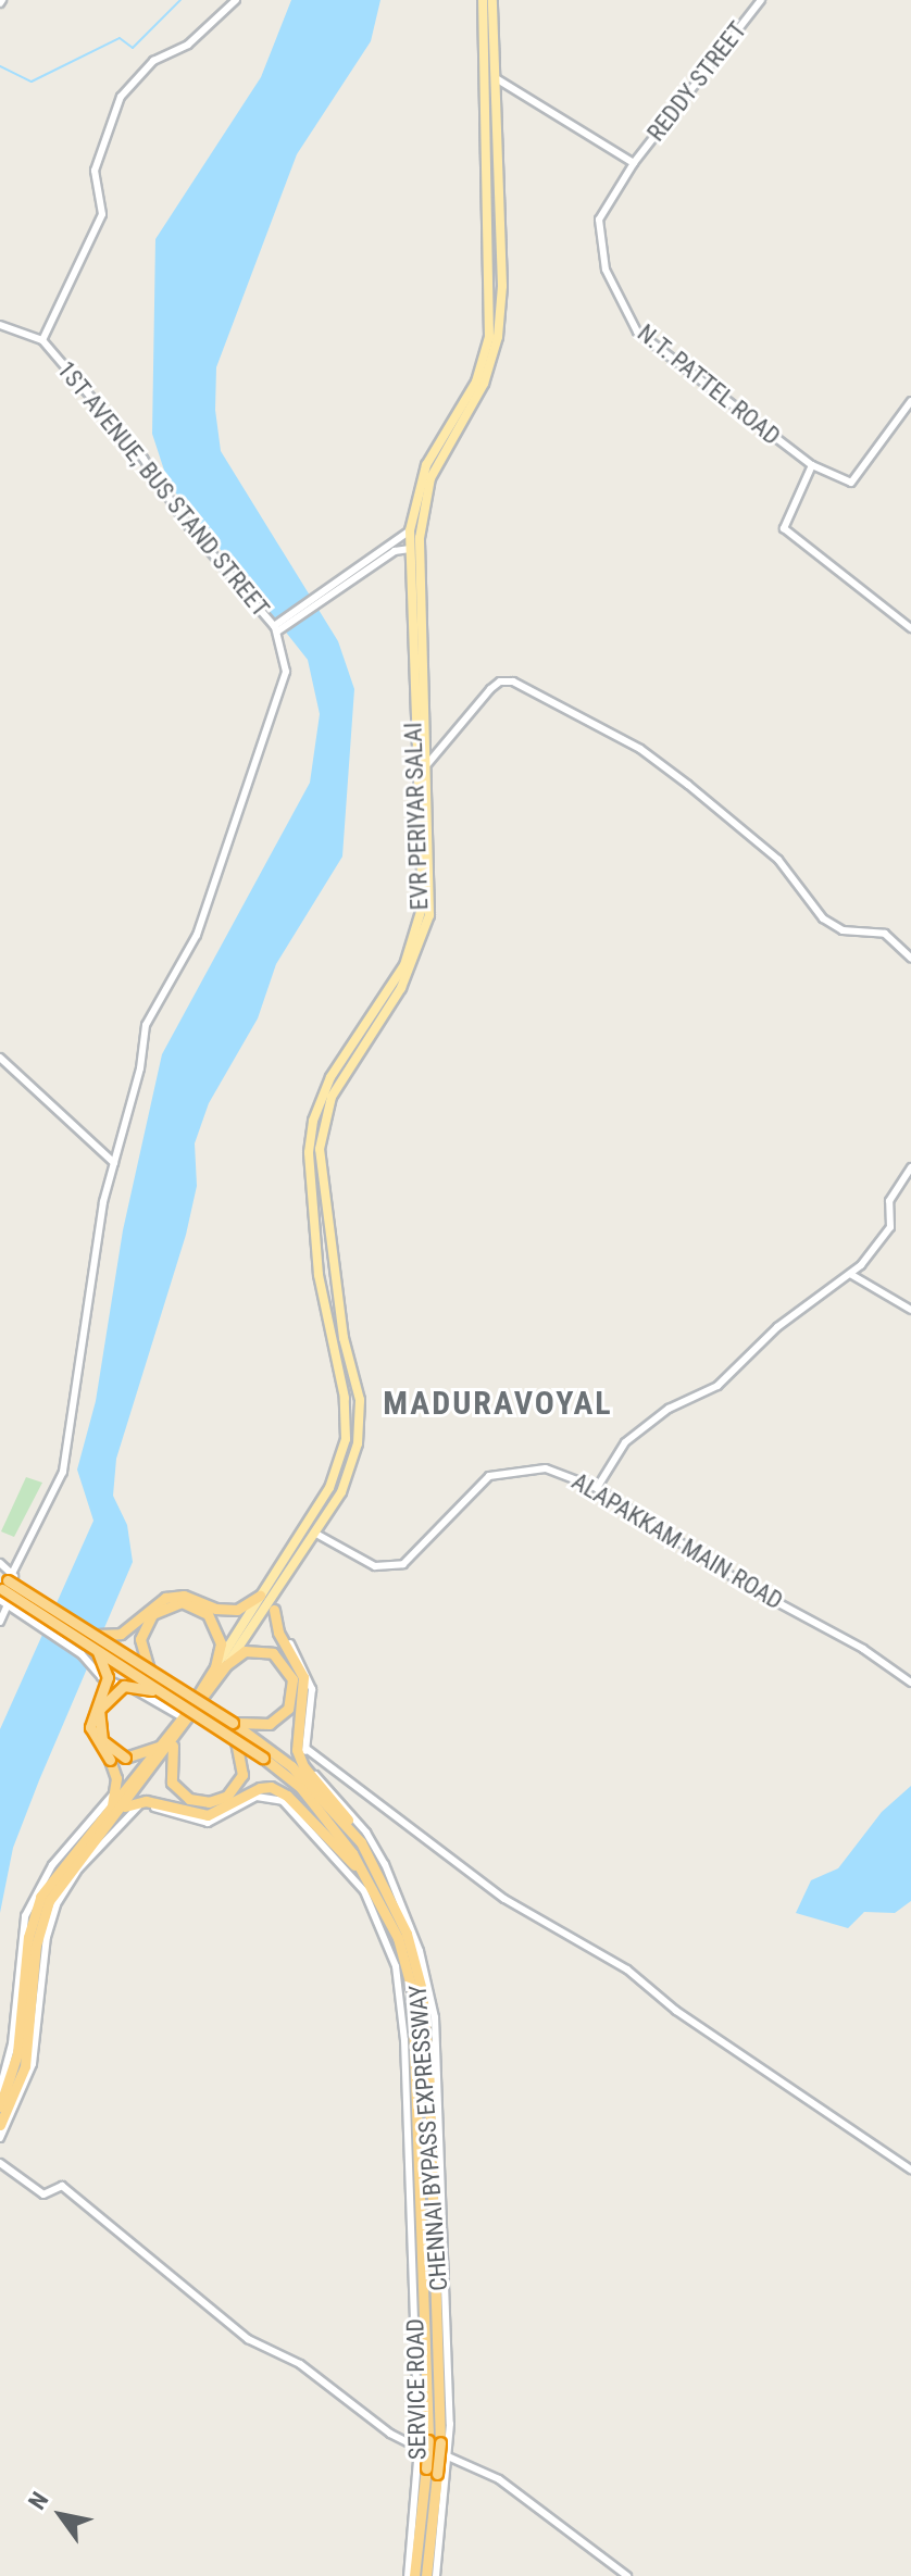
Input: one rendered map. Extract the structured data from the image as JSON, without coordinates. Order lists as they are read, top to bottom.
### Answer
{
  "streets": {
    "highway": ["CHENNAI BYPASS EXPRESSWAY"],
    "main road": ["EVR PERIYAR SALAI"],
    "street": [
      "REDDY STREET",
      "N.T. PATTEL ROAD",
      "1ST AVENUE, BUS STAND STREET",
      "ALAPAKKAM MAIN ROAD",
      "SERVICE ROAD"
    ]
  },
  "crossings": [
    ["REDDY STREET", "N.T. PATTEL ROAD"],
    ["EVR PERIYAR SALAI", "ALAPAKKAM MAIN ROAD"]
  ],
  "districts": ["MADURAVOYAL"],
  "north": "top left"
}
